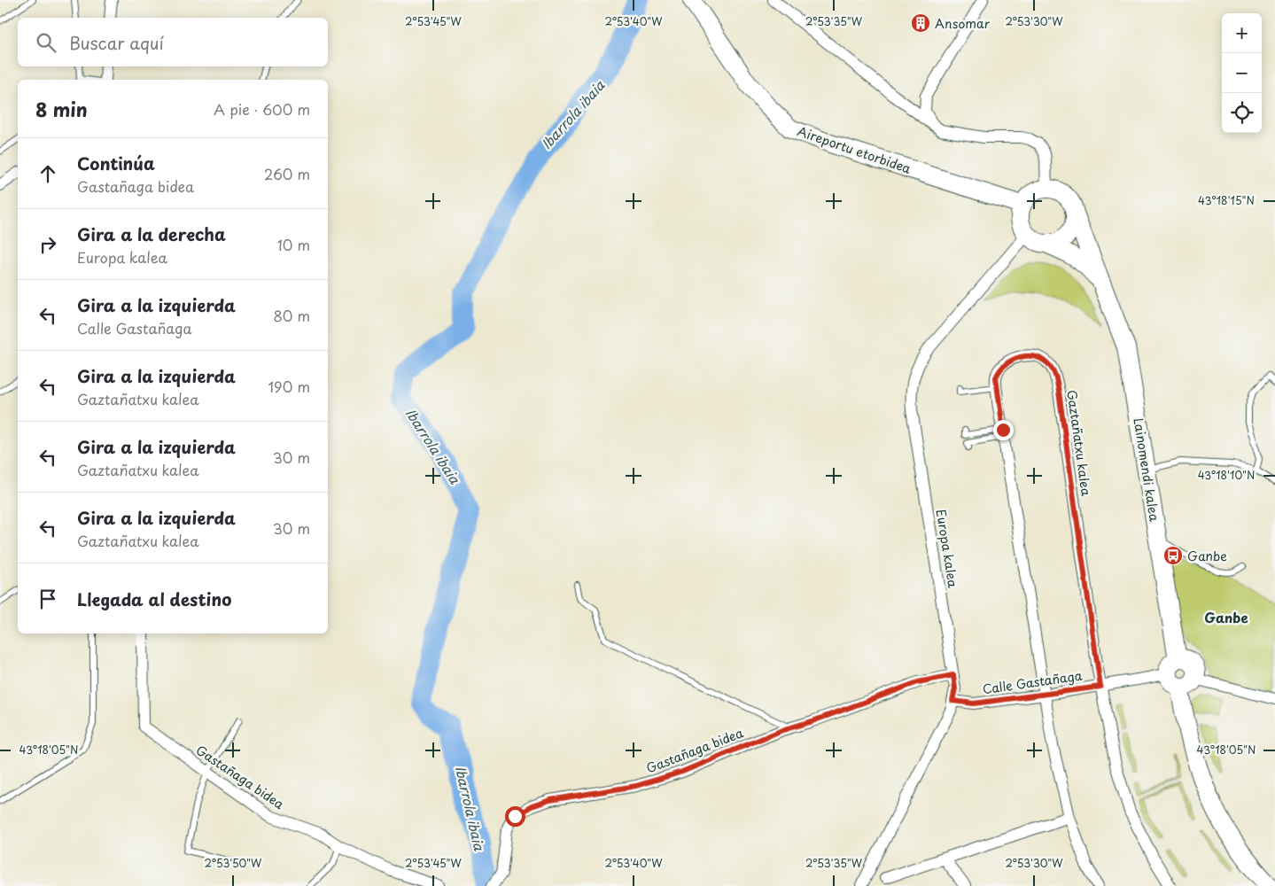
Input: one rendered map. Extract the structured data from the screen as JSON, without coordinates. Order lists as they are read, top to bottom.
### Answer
{
  "streets": {
    "main road": ["Aireportu etorbidea", "Lainomendi kalea"],
    "street": [
      "Gaztañatxu kalea",
      "Europa kalea",
      "Calle Gastañaga",
      "Gastañaga bidea"
    ]
  },
  "crossings": [
    ["Aireportu etorbidea", "Lainomendi kalea"],
    ["Aireportu etorbidea", "Europa kalea"],
    ["Gaztañatxu kalea", "Calle Gastañaga"],
    ["Lainomendi kalea", "Europa kalea"],
    ["Lainomendi kalea", "Calle Gastañaga"],
    ["Europa kalea", "Calle Gastañaga"],
    ["Europa kalea", "Gastañaga bidea"]
  ],
  "districts": ["Ganbe"],
  "water": ["Ibarrola ibaia"],
  "places": {
    "building": ["Ansomar"],
    "bus stop": ["Ganbe"]
  },
  "page": {
    "map_buttons": ["+", "−"],
    "search": "Buscar aquí",
    "heading": ["8 min", "A pie · 600 m"],
    "list": [
      ["Continúa", "Gastañaga bidea", "260 m"],
      ["Gira a la derecha", "Europa kalea", "10 m"],
      ["Gira a la izquierda", "Calle Gastañaga", "80 m"],
      ["Gira a la izquierda", "Gaztañatxu kalea", "190 m"],
      ["Gira a la izquierda", "Gaztañatxu kalea", "30 m"],
      ["Gira a la izquierda", "Gaztañatxu kalea", "30 m"],
      "Llegada al destino"
    ]
  },
  "coordinates": [
    "2°53'45\"W",
    "2°53'40\"W",
    "2°53'35\"W",
    "2°53'30\"W",
    "43°18'15\"N",
    "43°18'10\"N",
    "43°18'05\"N",
    "2°53'50\"W"
  ]
}
